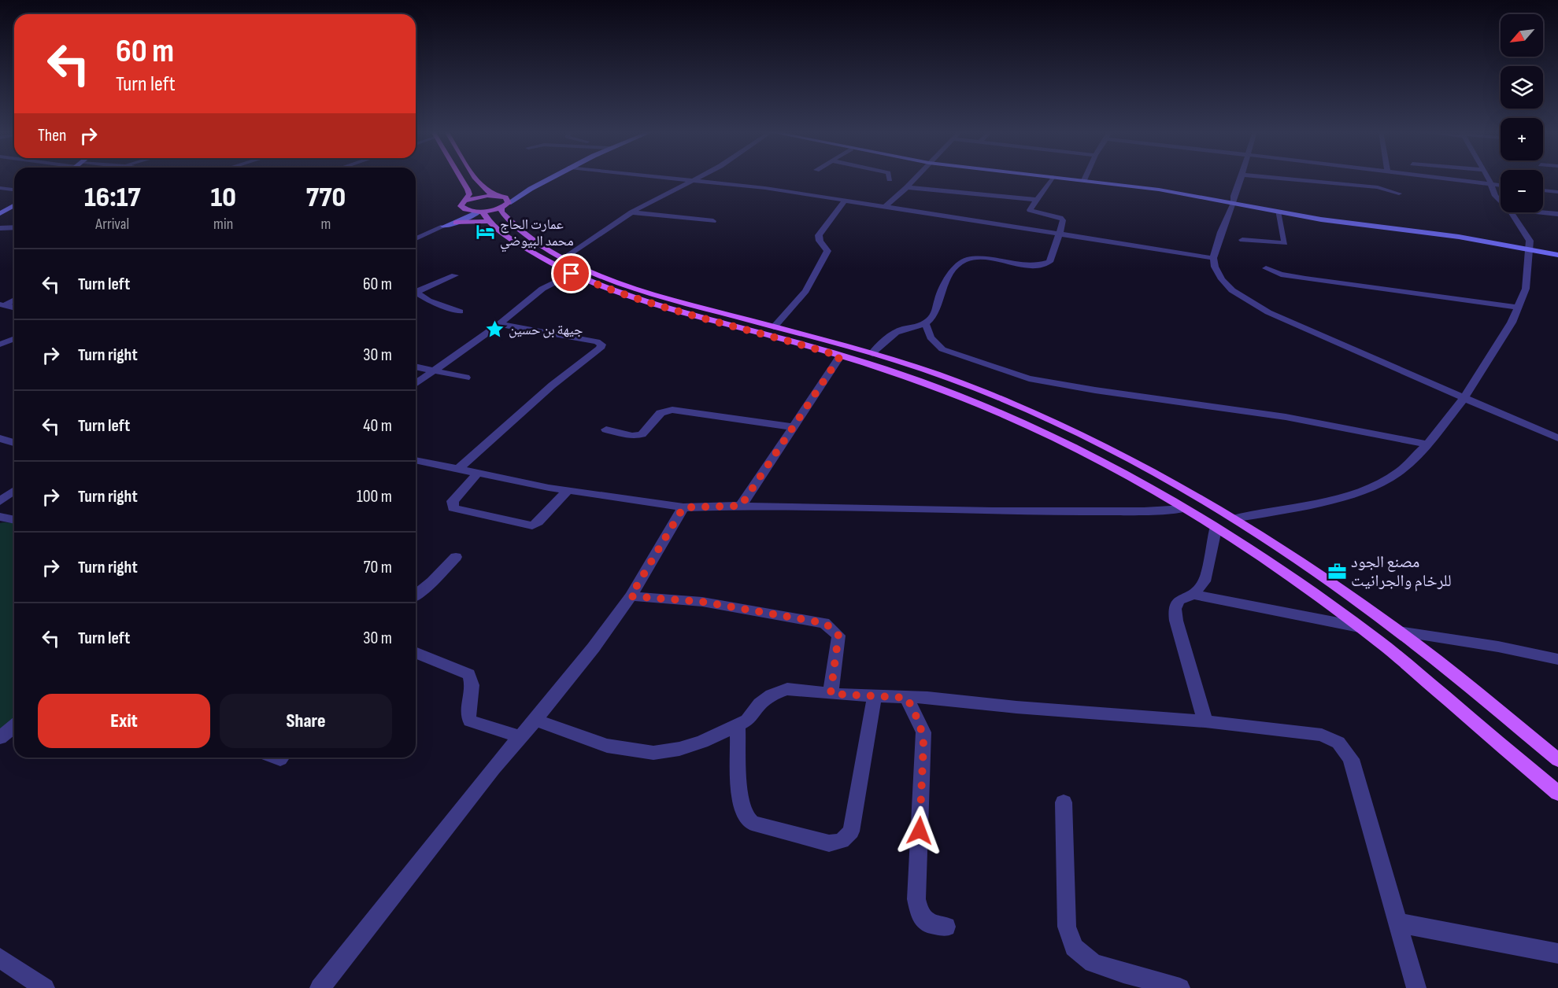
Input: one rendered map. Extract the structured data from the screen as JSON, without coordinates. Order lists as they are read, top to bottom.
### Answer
{
  "places": {
    "hotel": ["عمارت الحاج محمد البيوضي"],
    "place": ["جيهة بن حسين"],
    "office": ["مصنع الجود للرخام والجرانيت"]
  },
  "north": "bottom left",
  "page": {
    "map_buttons": ["+", "−"],
    "turn": ["60 m", "Turn left"],
    "then": "Then",
    "eta": [
      "16:17",
      "Arrival",
      "10",
      "min",
      "770",
      "m"
    ],
    "list": [
      {
        "name": "Turn left",
        "value": "60 m"
      },
      {
        "name": "Turn right",
        "value": "30 m"
      },
      {
        "name": "Turn left",
        "value": "40 m"
      },
      {
        "name": "Turn right",
        "value": "100 m"
      },
      {
        "name": "Turn right",
        "value": "70 m"
      },
      {
        "name": "Turn left",
        "value": "30 m"
      }
    ],
    "buttons": ["Exit", "Share"]
  }
}
